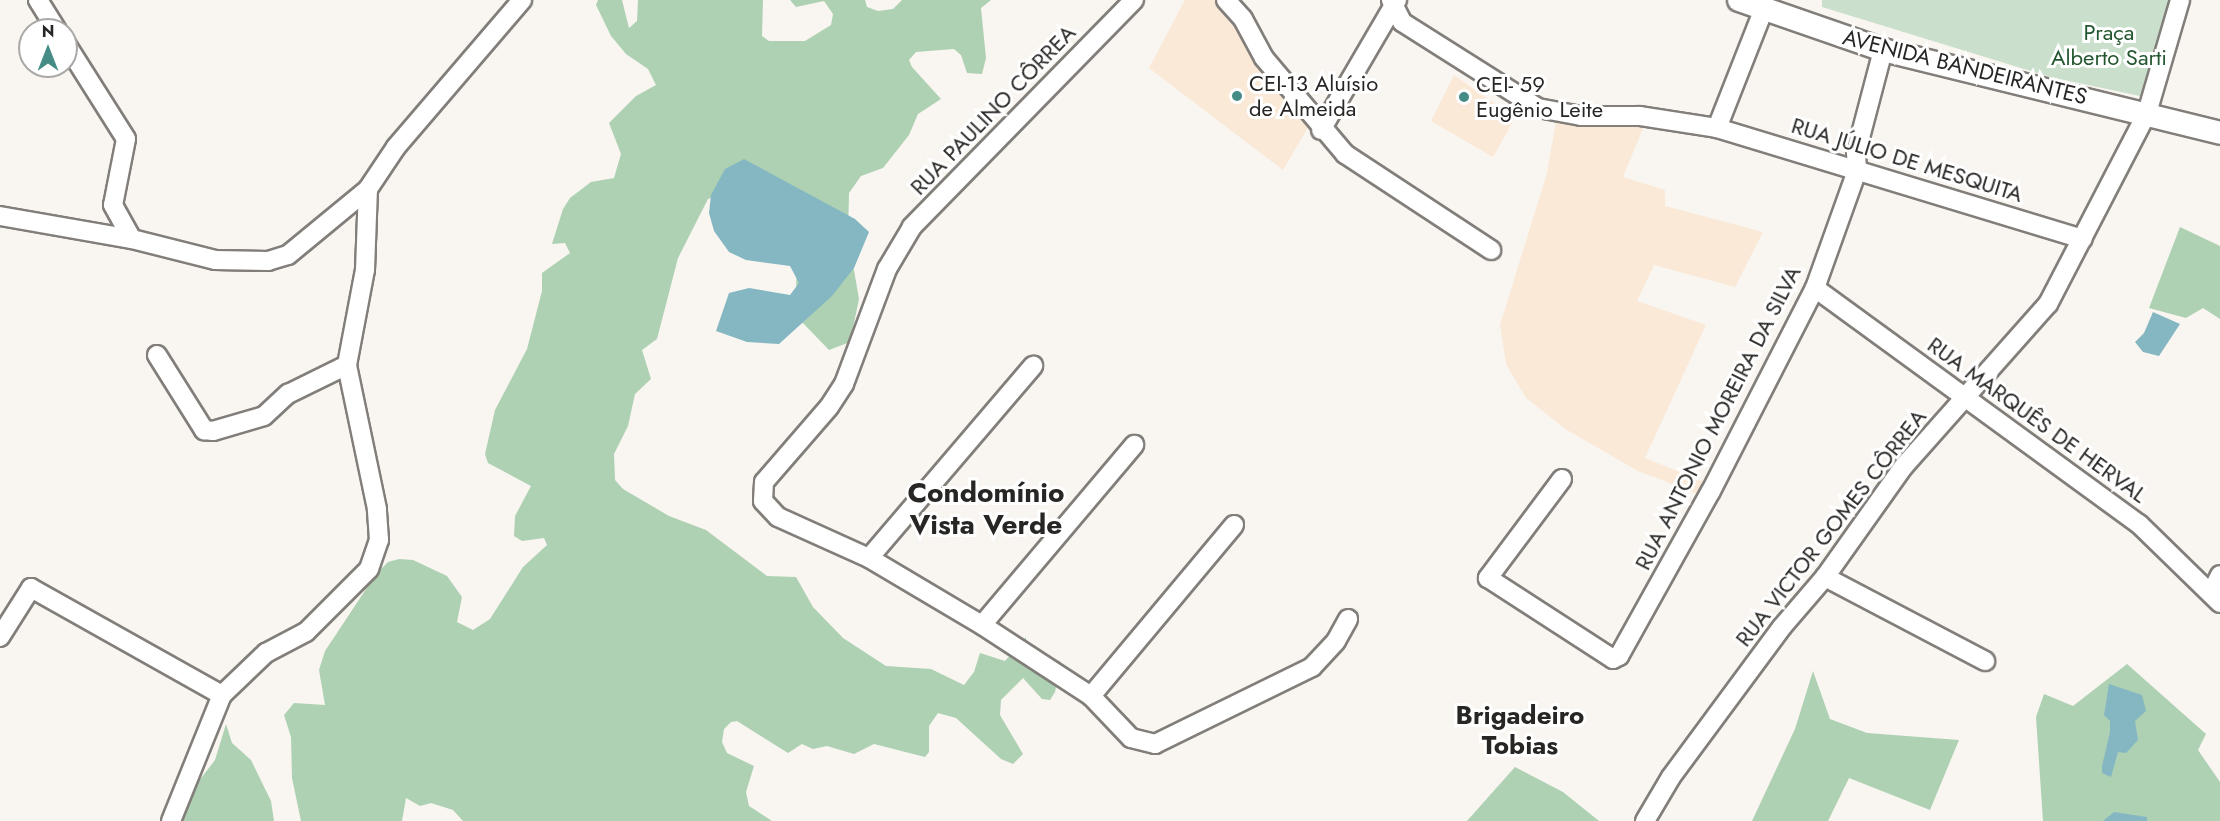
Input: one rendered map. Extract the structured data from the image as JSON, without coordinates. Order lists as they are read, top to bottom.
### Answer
{
  "streets": {
    "main road": ["AVENIDA BANDEIRANTES"],
    "street": [
      "RUA PAULINO CÔRREA",
      "RUA JÚLIO DE MESQUITA",
      "RUA ANTONIO MOREIRA DA SILVA",
      "RUA MARQUÊS DE HERVAL",
      "RUA VICTOR GOMES CÔRREA"
    ]
  },
  "crossings": [
    ["AVENIDA BANDEIRANTES", "RUA ANTONIO MOREIRA DA SILVA"],
    ["AVENIDA BANDEIRANTES", "RUA VICTOR GOMES CÔRREA"],
    ["RUA JÚLIO DE MESQUITA", "RUA ANTONIO MOREIRA DA SILVA"],
    ["RUA JÚLIO DE MESQUITA", "RUA VICTOR GOMES CÔRREA"],
    ["RUA ANTONIO MOREIRA DA SILVA", "RUA MARQUÊS DE HERVAL"],
    ["RUA MARQUÊS DE HERVAL", "RUA VICTOR GOMES CÔRREA"]
  ],
  "districts": ["Condomínio Vista Verde", "Brigadeiro Tobias"],
  "parks": ["Praça Alberto Sarti"],
  "places": ["CEI-13 Aluísio de Almeida", "CEI- 59 Eugênio Leite"],
  "north": "top"
}
